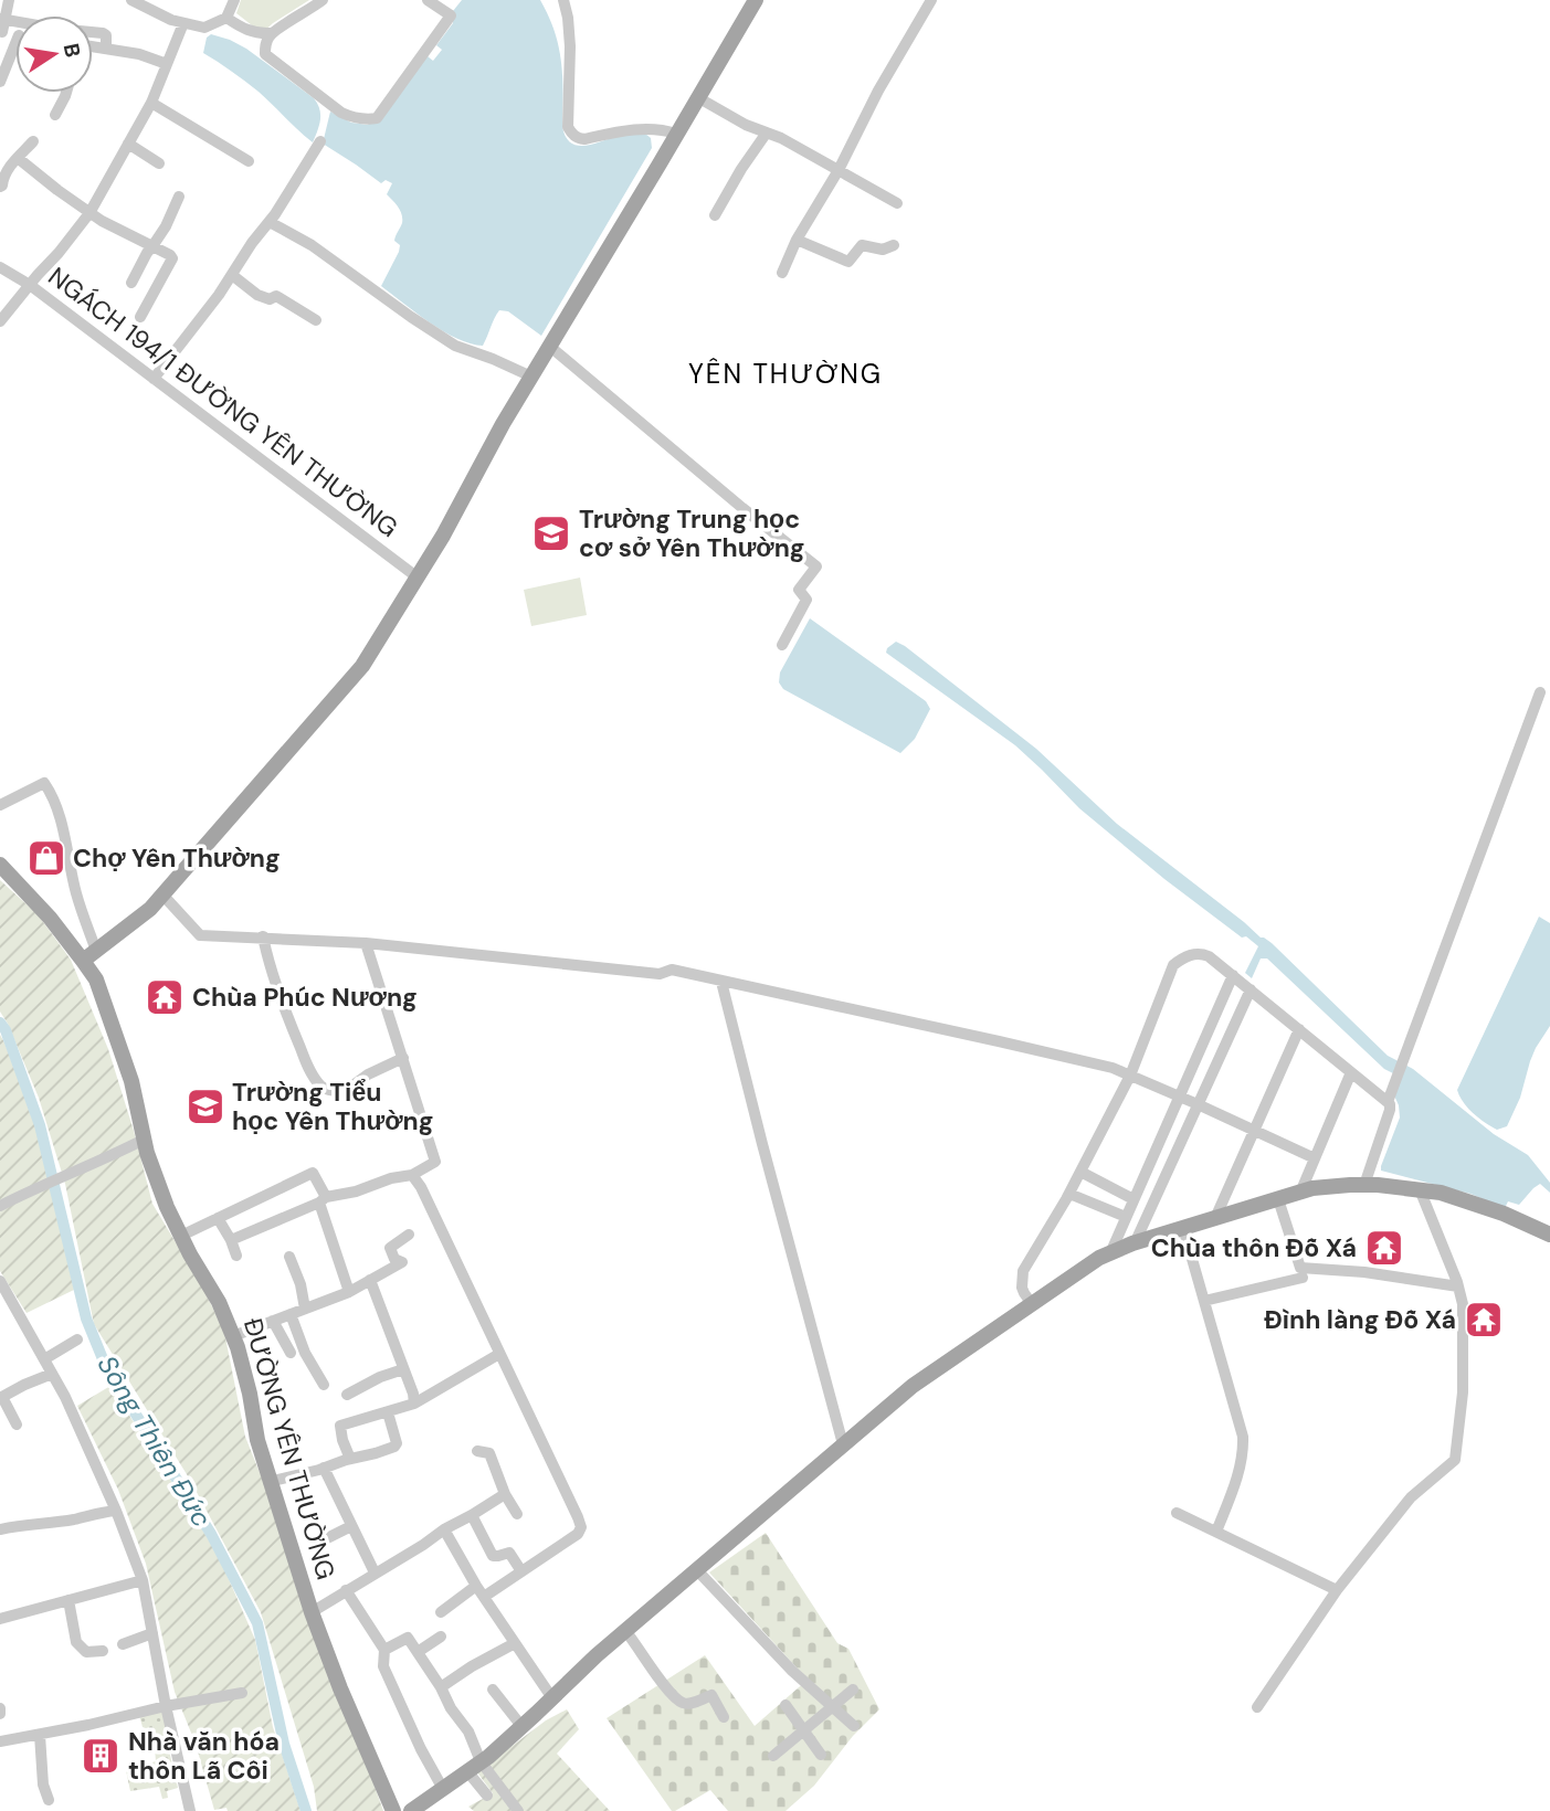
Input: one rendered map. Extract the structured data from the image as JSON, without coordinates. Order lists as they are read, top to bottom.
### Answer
{
  "streets": {
    "main road": ["ĐƯỜNG YÊN THƯỜNG"],
    "street": ["NGÁCH 194/1 ĐƯỜNG YÊN THƯỜNG"]
  },
  "districts": ["YÊN THƯỜNG"],
  "water": ["Sông Thiên Đức"],
  "places": {
    "school or university": ["Trường Trung học cơ sở Yên Thường", "Trường Tiểu học Yên Thường"],
    "shop": ["Chợ Yên Thường"],
    "temple": ["Chùa Phúc Nương", "Chùa thôn Đỗ Xá", "Đình làng Đỗ Xá"],
    "building": ["Nhà văn hóa thôn Lã Côi"]
  },
  "north": "right"
}
